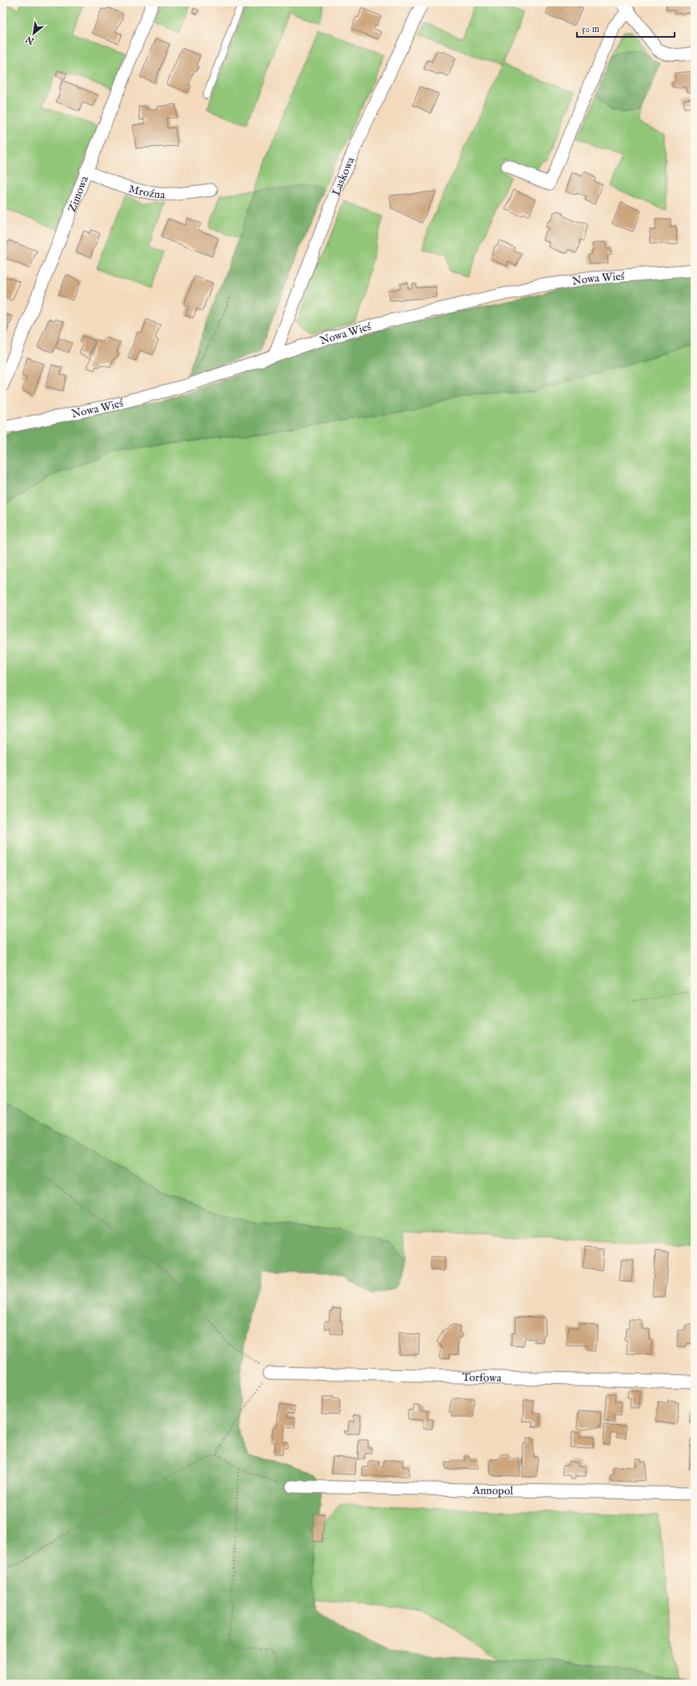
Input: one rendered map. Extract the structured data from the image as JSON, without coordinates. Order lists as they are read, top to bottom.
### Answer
{
  "streets": {
    "street": [
      "Laskowa",
      "Mroźna",
      "Zimowa",
      "Nowa Wieś",
      "Torfowa",
      "Annopol"
    ]
  },
  "crossings": [
    ["Laskowa", "Nowa Wieś"],
    ["Mroźna", "Zimowa"]
  ],
  "scale_bar": "50 m",
  "north": "bottom left"
}
